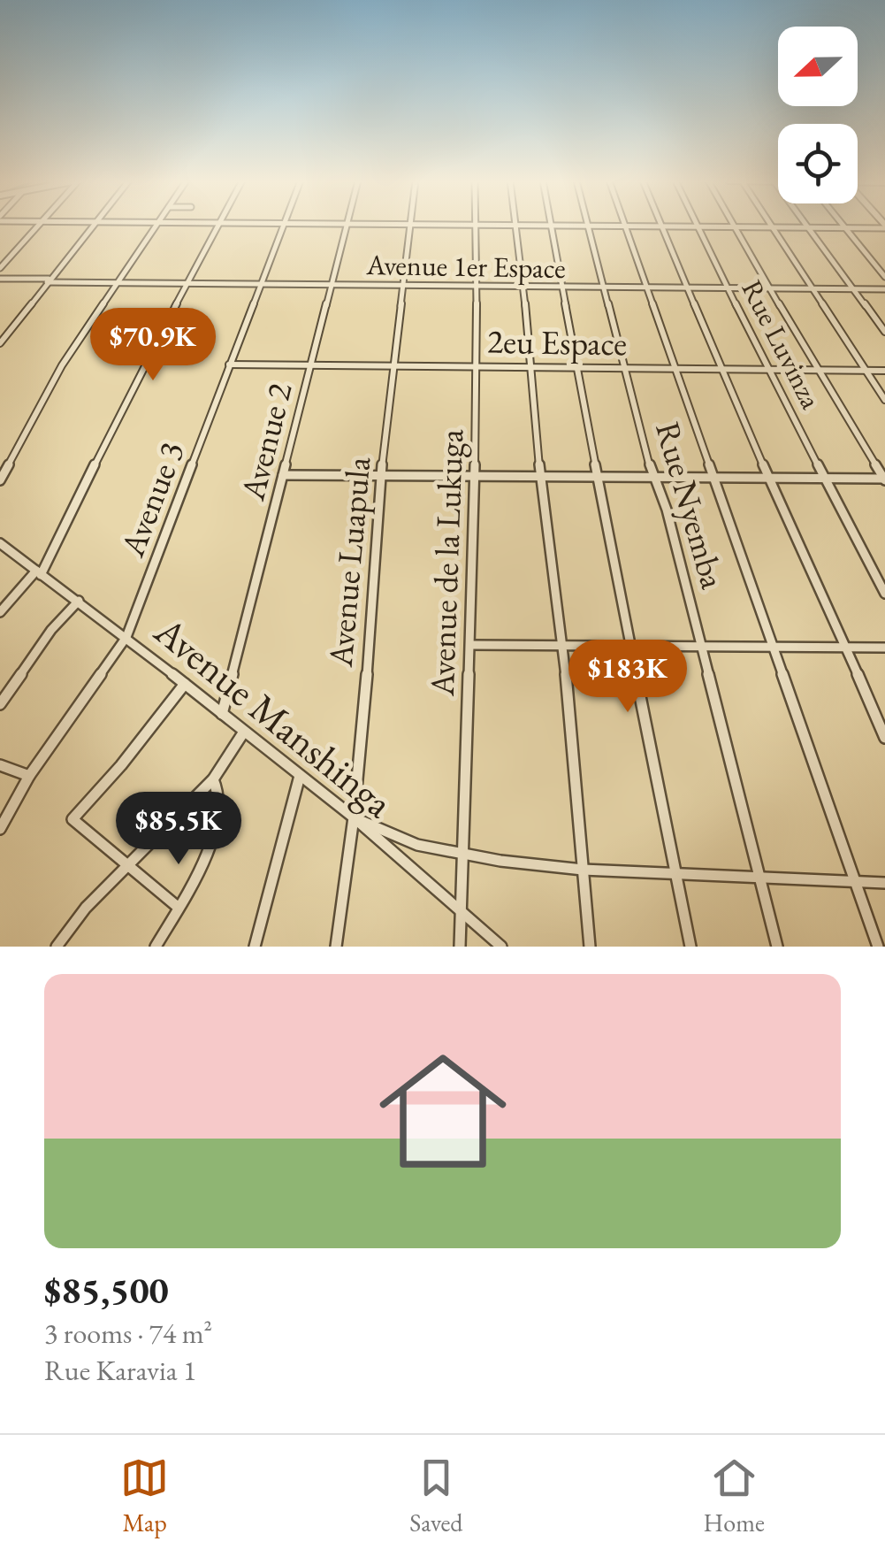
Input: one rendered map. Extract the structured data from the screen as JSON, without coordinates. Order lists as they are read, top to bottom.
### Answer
{
  "streets": {
    "street": [
      "Avenue 1er Espace",
      "2eu Espace",
      "Rue Luvinza",
      "Avenue 2",
      "Avenue 3",
      "Rue Nyemba",
      "Avenue Luapula",
      "Avenue de la Lukuga",
      "Avenue Manshinga"
    ]
  },
  "crossings": [
    ["Avenue 1er Espace", "Rue Luvinza"],
    ["Avenue 1er Espace", "Avenue 2"],
    ["Avenue 1er Espace", "Avenue 3"],
    ["Avenue 1er Espace", "Rue Nyemba"],
    ["Avenue 1er Espace", "Avenue Luapula"],
    ["Avenue 1er Espace", "Avenue de la Lukuga"],
    ["2eu Espace", "Rue Luvinza"],
    ["2eu Espace", "Avenue 2"],
    ["2eu Espace", "Avenue 3"],
    ["2eu Espace", "Rue Nyemba"],
    ["2eu Espace", "Avenue Luapula"],
    ["2eu Espace", "Avenue de la Lukuga"],
    ["Avenue 2", "Avenue Manshinga"],
    ["Avenue 3", "Avenue Manshinga"],
    ["Avenue Luapula", "Avenue Manshinga"],
    ["Avenue de la Lukuga", "Avenue Manshinga"]
  ],
  "north": "left",
  "page": {
    "price": ["$70.9K", "$183K", "$85.5K"],
    "list": [
      {
        "name": "$85,500",
        "note": "3 rooms · 74 m² · Rue Karavia 1"
      }
    ],
    "tabs": ["Map", "Saved", "Home"]
  }
}
